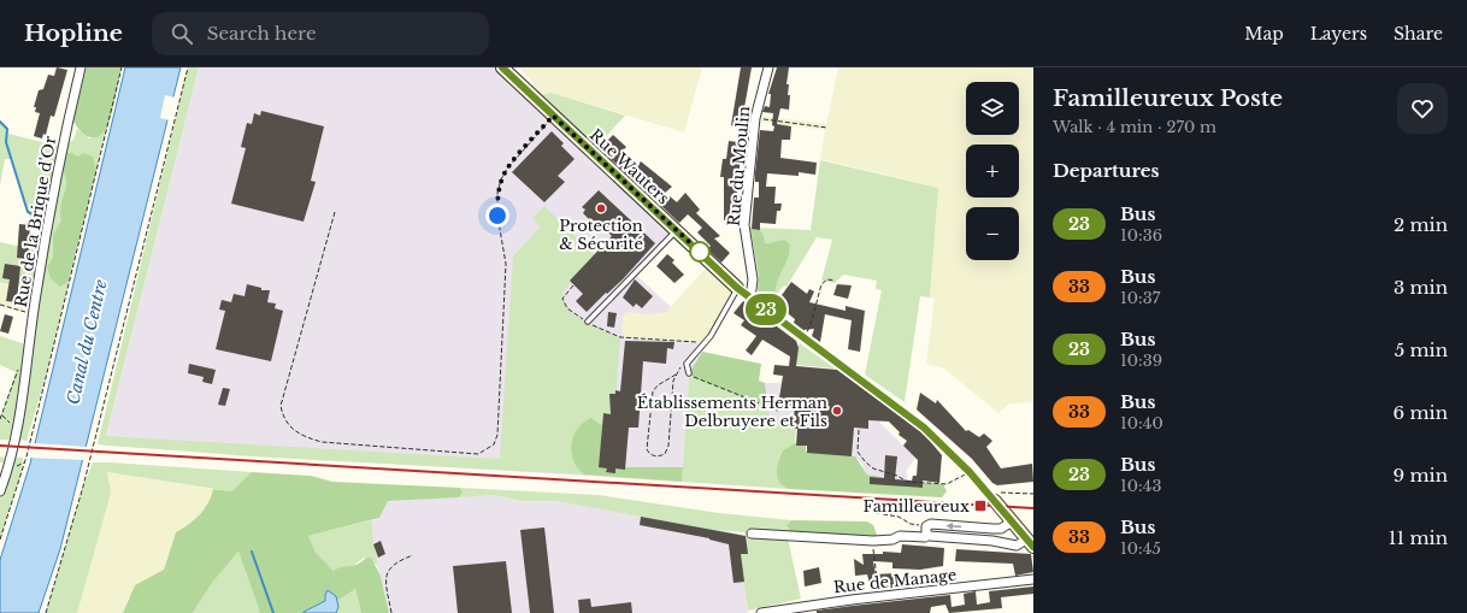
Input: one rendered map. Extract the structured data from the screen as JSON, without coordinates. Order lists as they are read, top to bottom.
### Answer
{
  "streets": {
    "street": [
      "Rue Wauters",
      "Rue du Moulin",
      "Rue de la Brique d'Or",
      "Rue de Manage"
    ]
  },
  "water": ["Canal du Centre"],
  "places": {
    "other": ["Protection & Sécurité", "Établissements Herman Delbruyere et Fils"],
    "transit": ["Familleureux"]
  },
  "lines": ["bus line 23"],
  "page": {
    "header": "Hopline",
    "search": "Search here",
    "nav": ["Map", "Layers", "Share"],
    "on_map": "23",
    "heading": [
      ["Familleureux Poste", "Walk · 4 min · 270 m"],
      "Departures"
    ],
    "map_buttons": ["+", "−"],
    "list": [
      {
        "mark": "23",
        "name": "Bus",
        "note": "10:36",
        "value": "2 min"
      },
      {
        "mark": "33",
        "name": "Bus",
        "note": "10:37",
        "value": "3 min"
      },
      {
        "mark": "23",
        "name": "Bus",
        "note": "10:39",
        "value": "5 min"
      },
      {
        "mark": "33",
        "name": "Bus",
        "note": "10:40",
        "value": "6 min"
      },
      {
        "mark": "23",
        "name": "Bus",
        "note": "10:43",
        "value": "9 min"
      },
      {
        "mark": "33",
        "name": "Bus",
        "note": "10:45",
        "value": "11 min"
      }
    ]
  }
}
